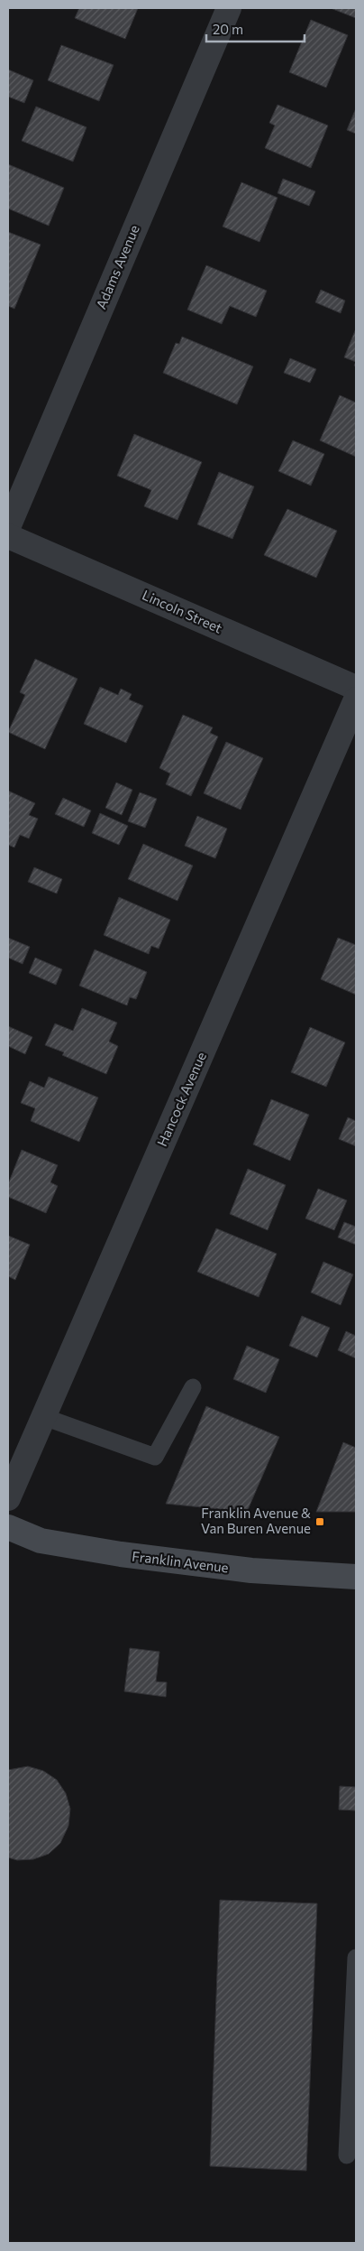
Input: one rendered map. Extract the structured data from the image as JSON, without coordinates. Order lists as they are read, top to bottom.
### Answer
{
  "streets": {
    "main road": ["Franklin Avenue"],
    "street": ["Adams Avenue", "Lincoln Street", "Hancock Avenue"]
  },
  "places": {
    "transit": ["Franklin Avenue & Van Buren Avenue"]
  },
  "scale_bar": "20 m"
}
